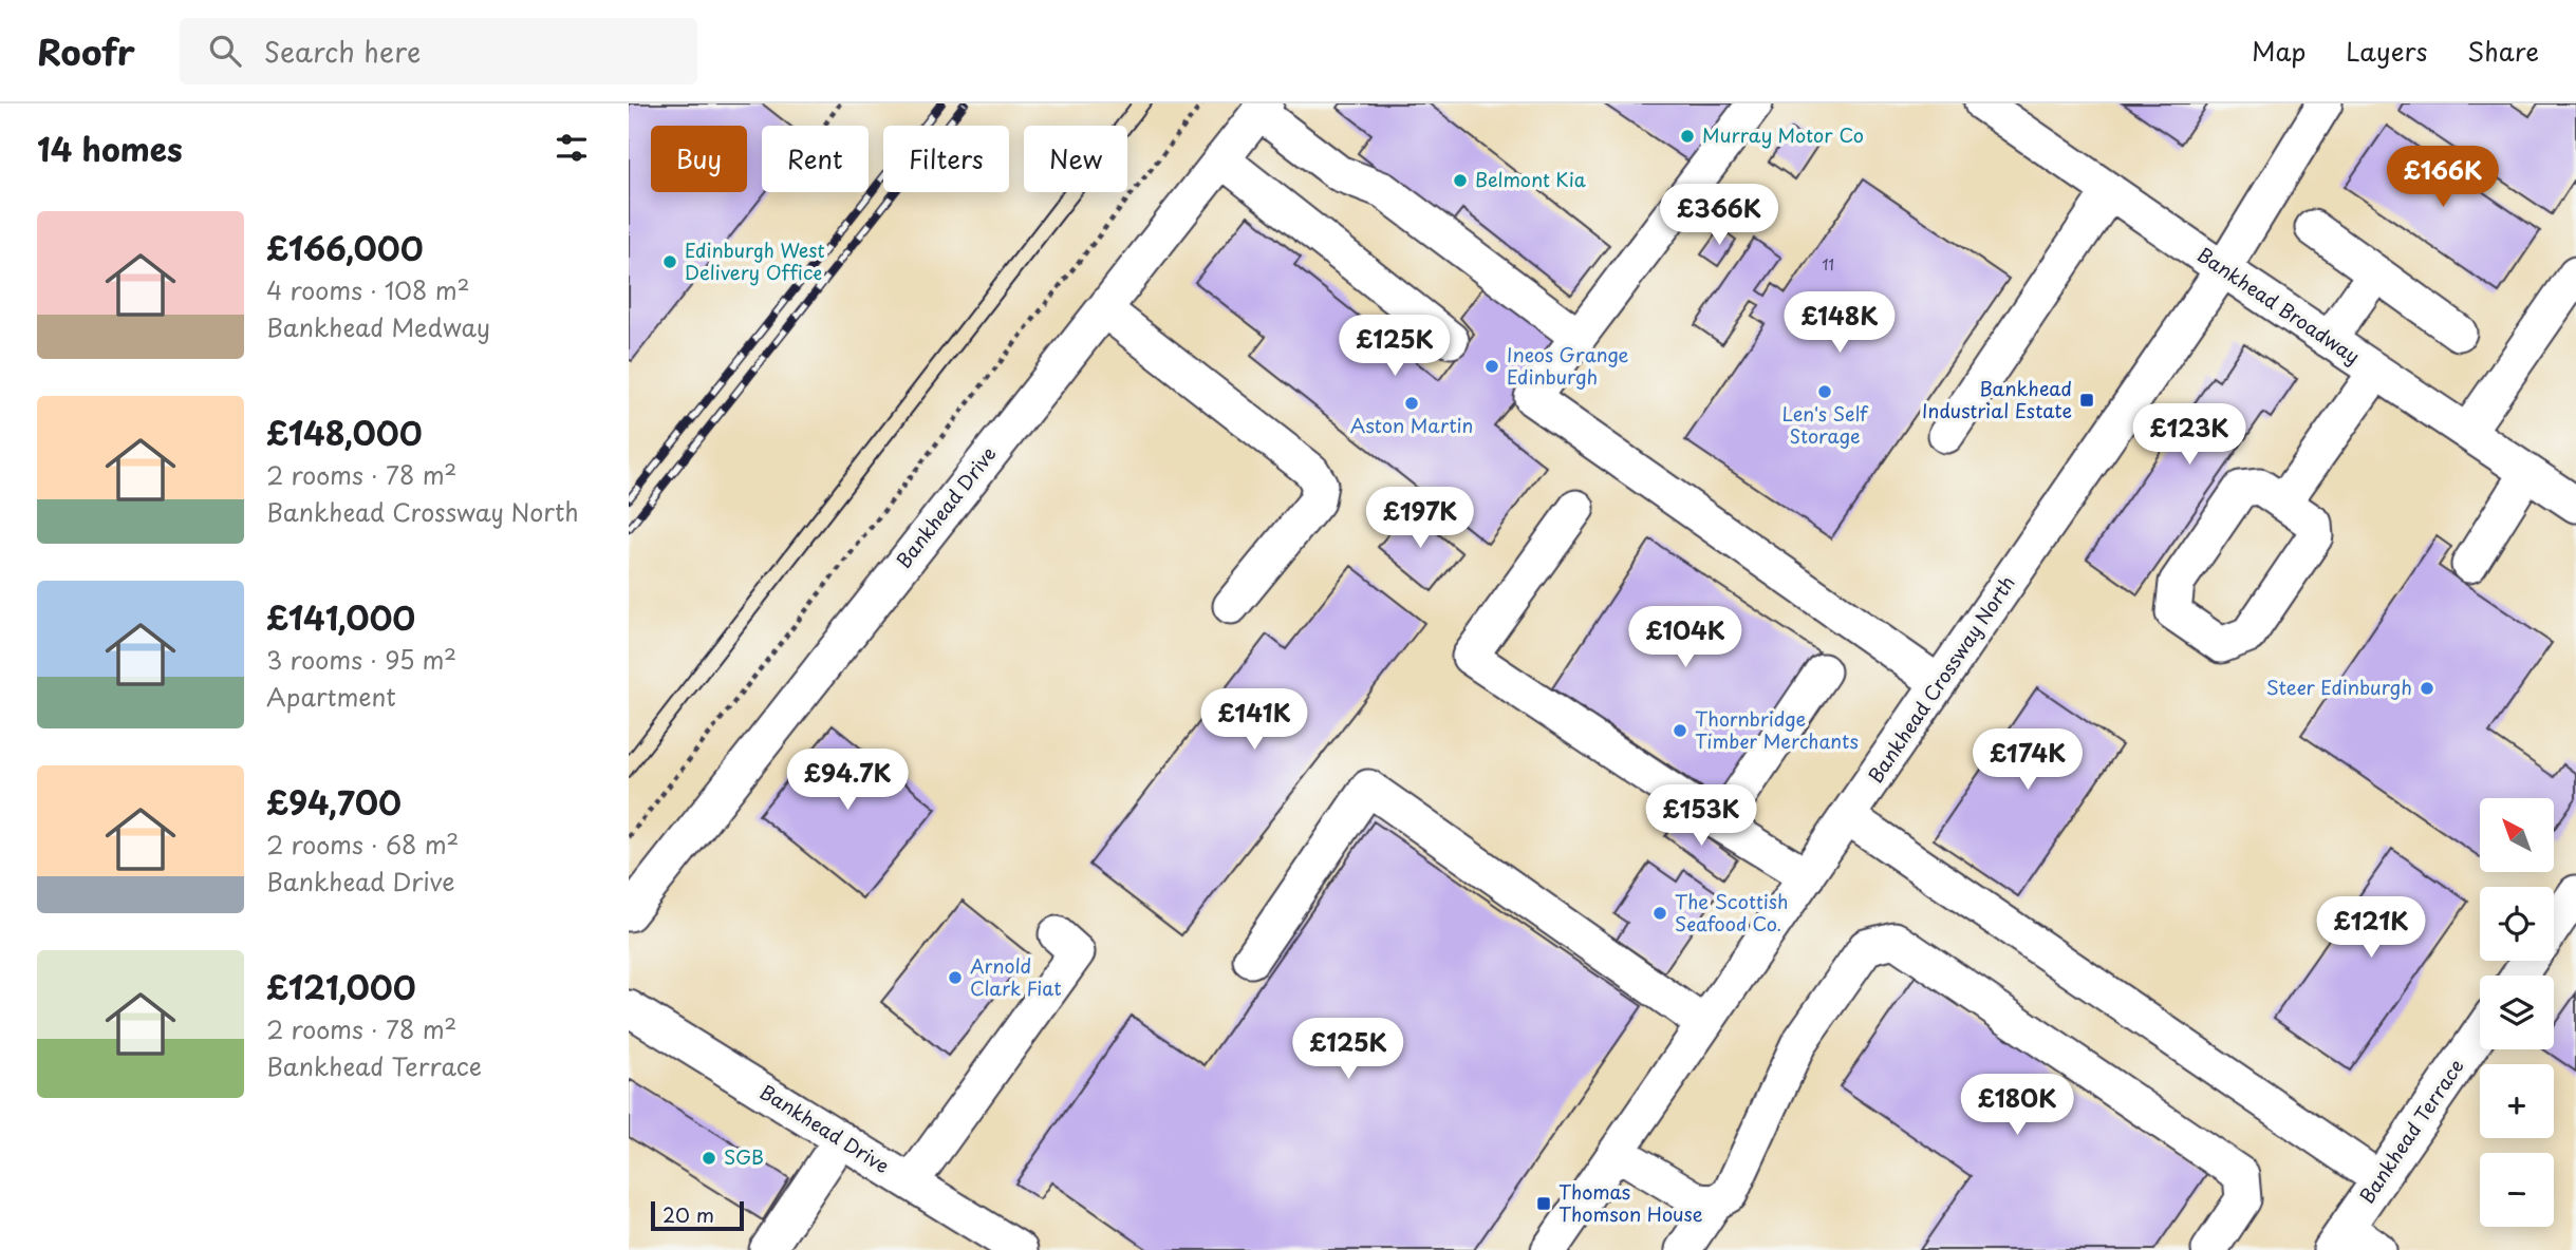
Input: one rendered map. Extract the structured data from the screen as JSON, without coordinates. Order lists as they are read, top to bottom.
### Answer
{
  "streets": {
    "street": [
      "Bankhead Broadway",
      "Bankhead Drive",
      "Bankhead Crossway North",
      "Bankhead Terrace"
    ]
  },
  "crossings": [
    ["Bankhead Broadway", "Bankhead Crossway North"]
  ],
  "places": {
    "other": [
      "Murray Motor Co",
      "Belmont Kia",
      "Edinburgh West Delivery Office",
      "Ineos Grange Edinburgh",
      "Len's Self Storage",
      "Aston Martin",
      "Steer Edinburgh",
      "Thornbridge Timber Merchants",
      "The Scottish Seafood Co.",
      "Arnold Clark Fiat",
      "SGB"
    ],
    "transit": ["Bankhead Industrial Estate", "Thomas Thomson House"]
  },
  "house_numbers": ["11"],
  "scale_bar": "20 m",
  "north": "top left",
  "page": {
    "header": "Roofr",
    "search": "Search here",
    "nav": ["Map", "Layers", "Share"],
    "heading": "14 homes",
    "chip": [
      "Buy",
      "Rent",
      "Filters",
      "New"
    ],
    "price": [
      "£166K",
      "£366K",
      "£148K",
      "£125K",
      "£123K",
      "£197K",
      "£104K",
      "£141K",
      "£174K",
      "£94.7K",
      "£153K",
      "£121K",
      "£125K",
      "£180K"
    ],
    "list": [
      {
        "name": "£166,000",
        "note": "4 rooms · 108 m² · Bankhead Medway"
      },
      {
        "name": "£148,000",
        "note": "2 rooms · 78 m² · Bankhead Crossway North"
      },
      {
        "name": "£141,000",
        "note": "3 rooms · 95 m² · Apartment"
      },
      {
        "name": "£94,700",
        "note": "2 rooms · 68 m² · Bankhead Drive"
      },
      {
        "name": "£121,000",
        "note": "2 rooms · 78 m² · Bankhead Terrace"
      }
    ],
    "map_buttons": ["+", "−"],
    "scale": "20 m"
  }
}
